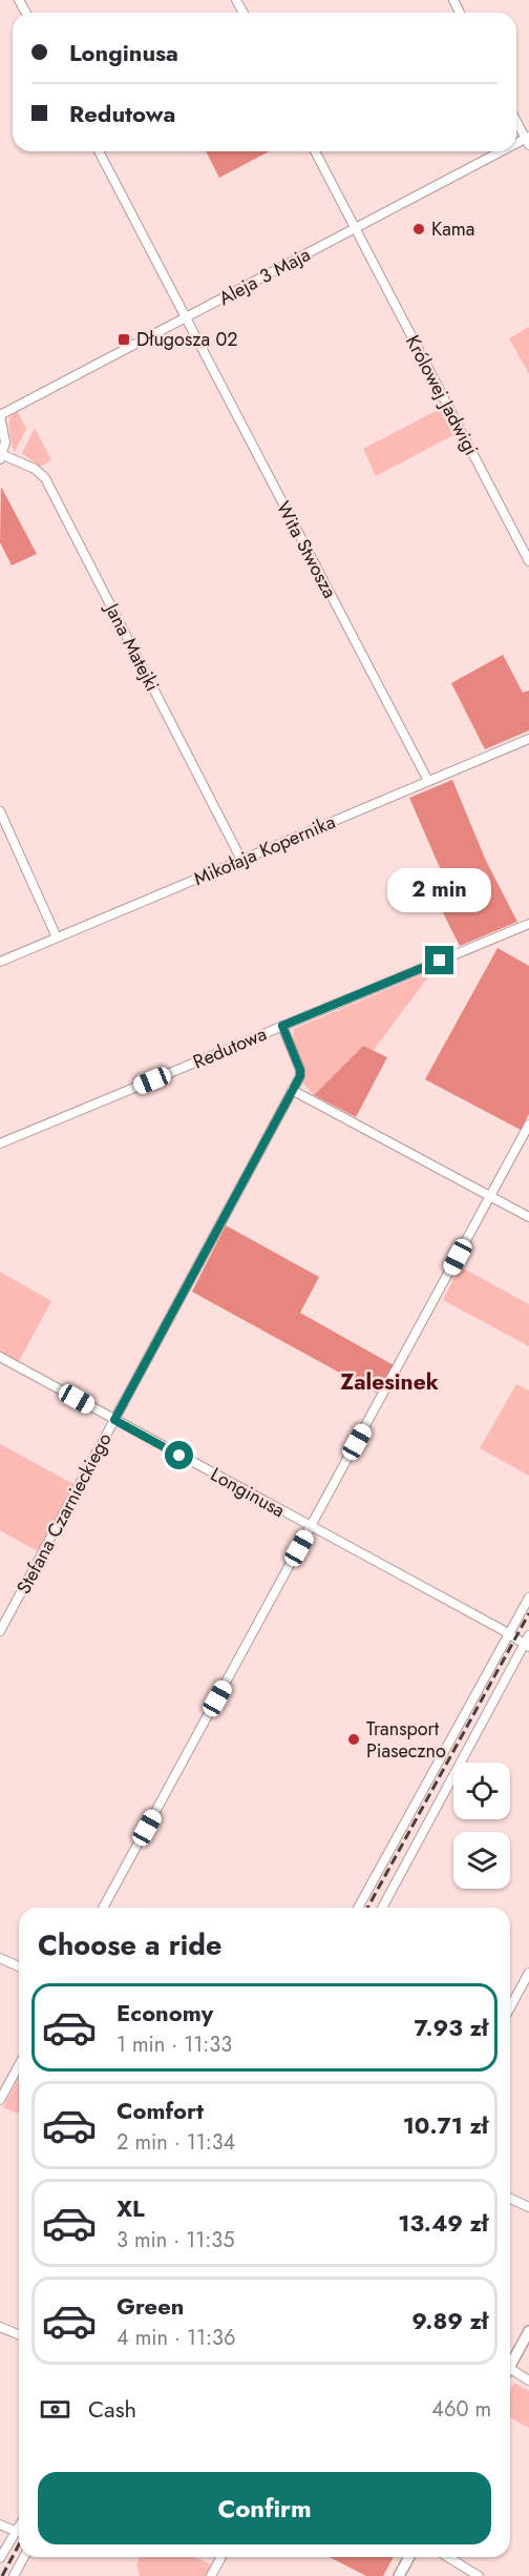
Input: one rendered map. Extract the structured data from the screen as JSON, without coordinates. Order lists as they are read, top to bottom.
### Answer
{
  "streets": {
    "street": [
      "Aleja 3 Maja",
      "Królowej Jadwigi",
      "Wita Stwosza",
      "Jana Matejki",
      "Mikołaja Kopernika",
      "Redutowa",
      "Longinusa",
      "Stefana Czarnieckiego"
    ]
  },
  "crossings": [
    ["Aleja 3 Maja", "Królowej Jadwigi"],
    ["Aleja 3 Maja", "Wita Stwosza"],
    ["Wita Stwosza", "Mikołaja Kopernika"],
    ["Jana Matejki", "Mikołaja Kopernika"],
    ["Redutowa", "Stefana Czarnieckiego"],
    ["Longinusa", "Stefana Czarnieckiego"]
  ],
  "districts": ["Zalesinek"],
  "places": {
    "other": ["Kama", "Transport Piaseczno"],
    "transit": ["Długosza 02"]
  },
  "page": {
    "banner": ["Longinusa", "Redutowa"],
    "bubble": "2 min",
    "heading": "Choose a ride",
    "list": [
      {
        "name": "Economy",
        "note": "1 min · 11:33",
        "value": "7.93 zł"
      },
      {
        "name": "Comfort",
        "note": "2 min · 11:34",
        "value": "10.71 zł"
      },
      {
        "name": "XL",
        "note": "3 min · 11:35",
        "value": "13.49 zł"
      },
      {
        "name": "Green",
        "note": "4 min · 11:36",
        "value": "9.89 zł"
      }
    ],
    "pay": ["Cash", "460 m"],
    "buttons": "Confirm"
  }
}
